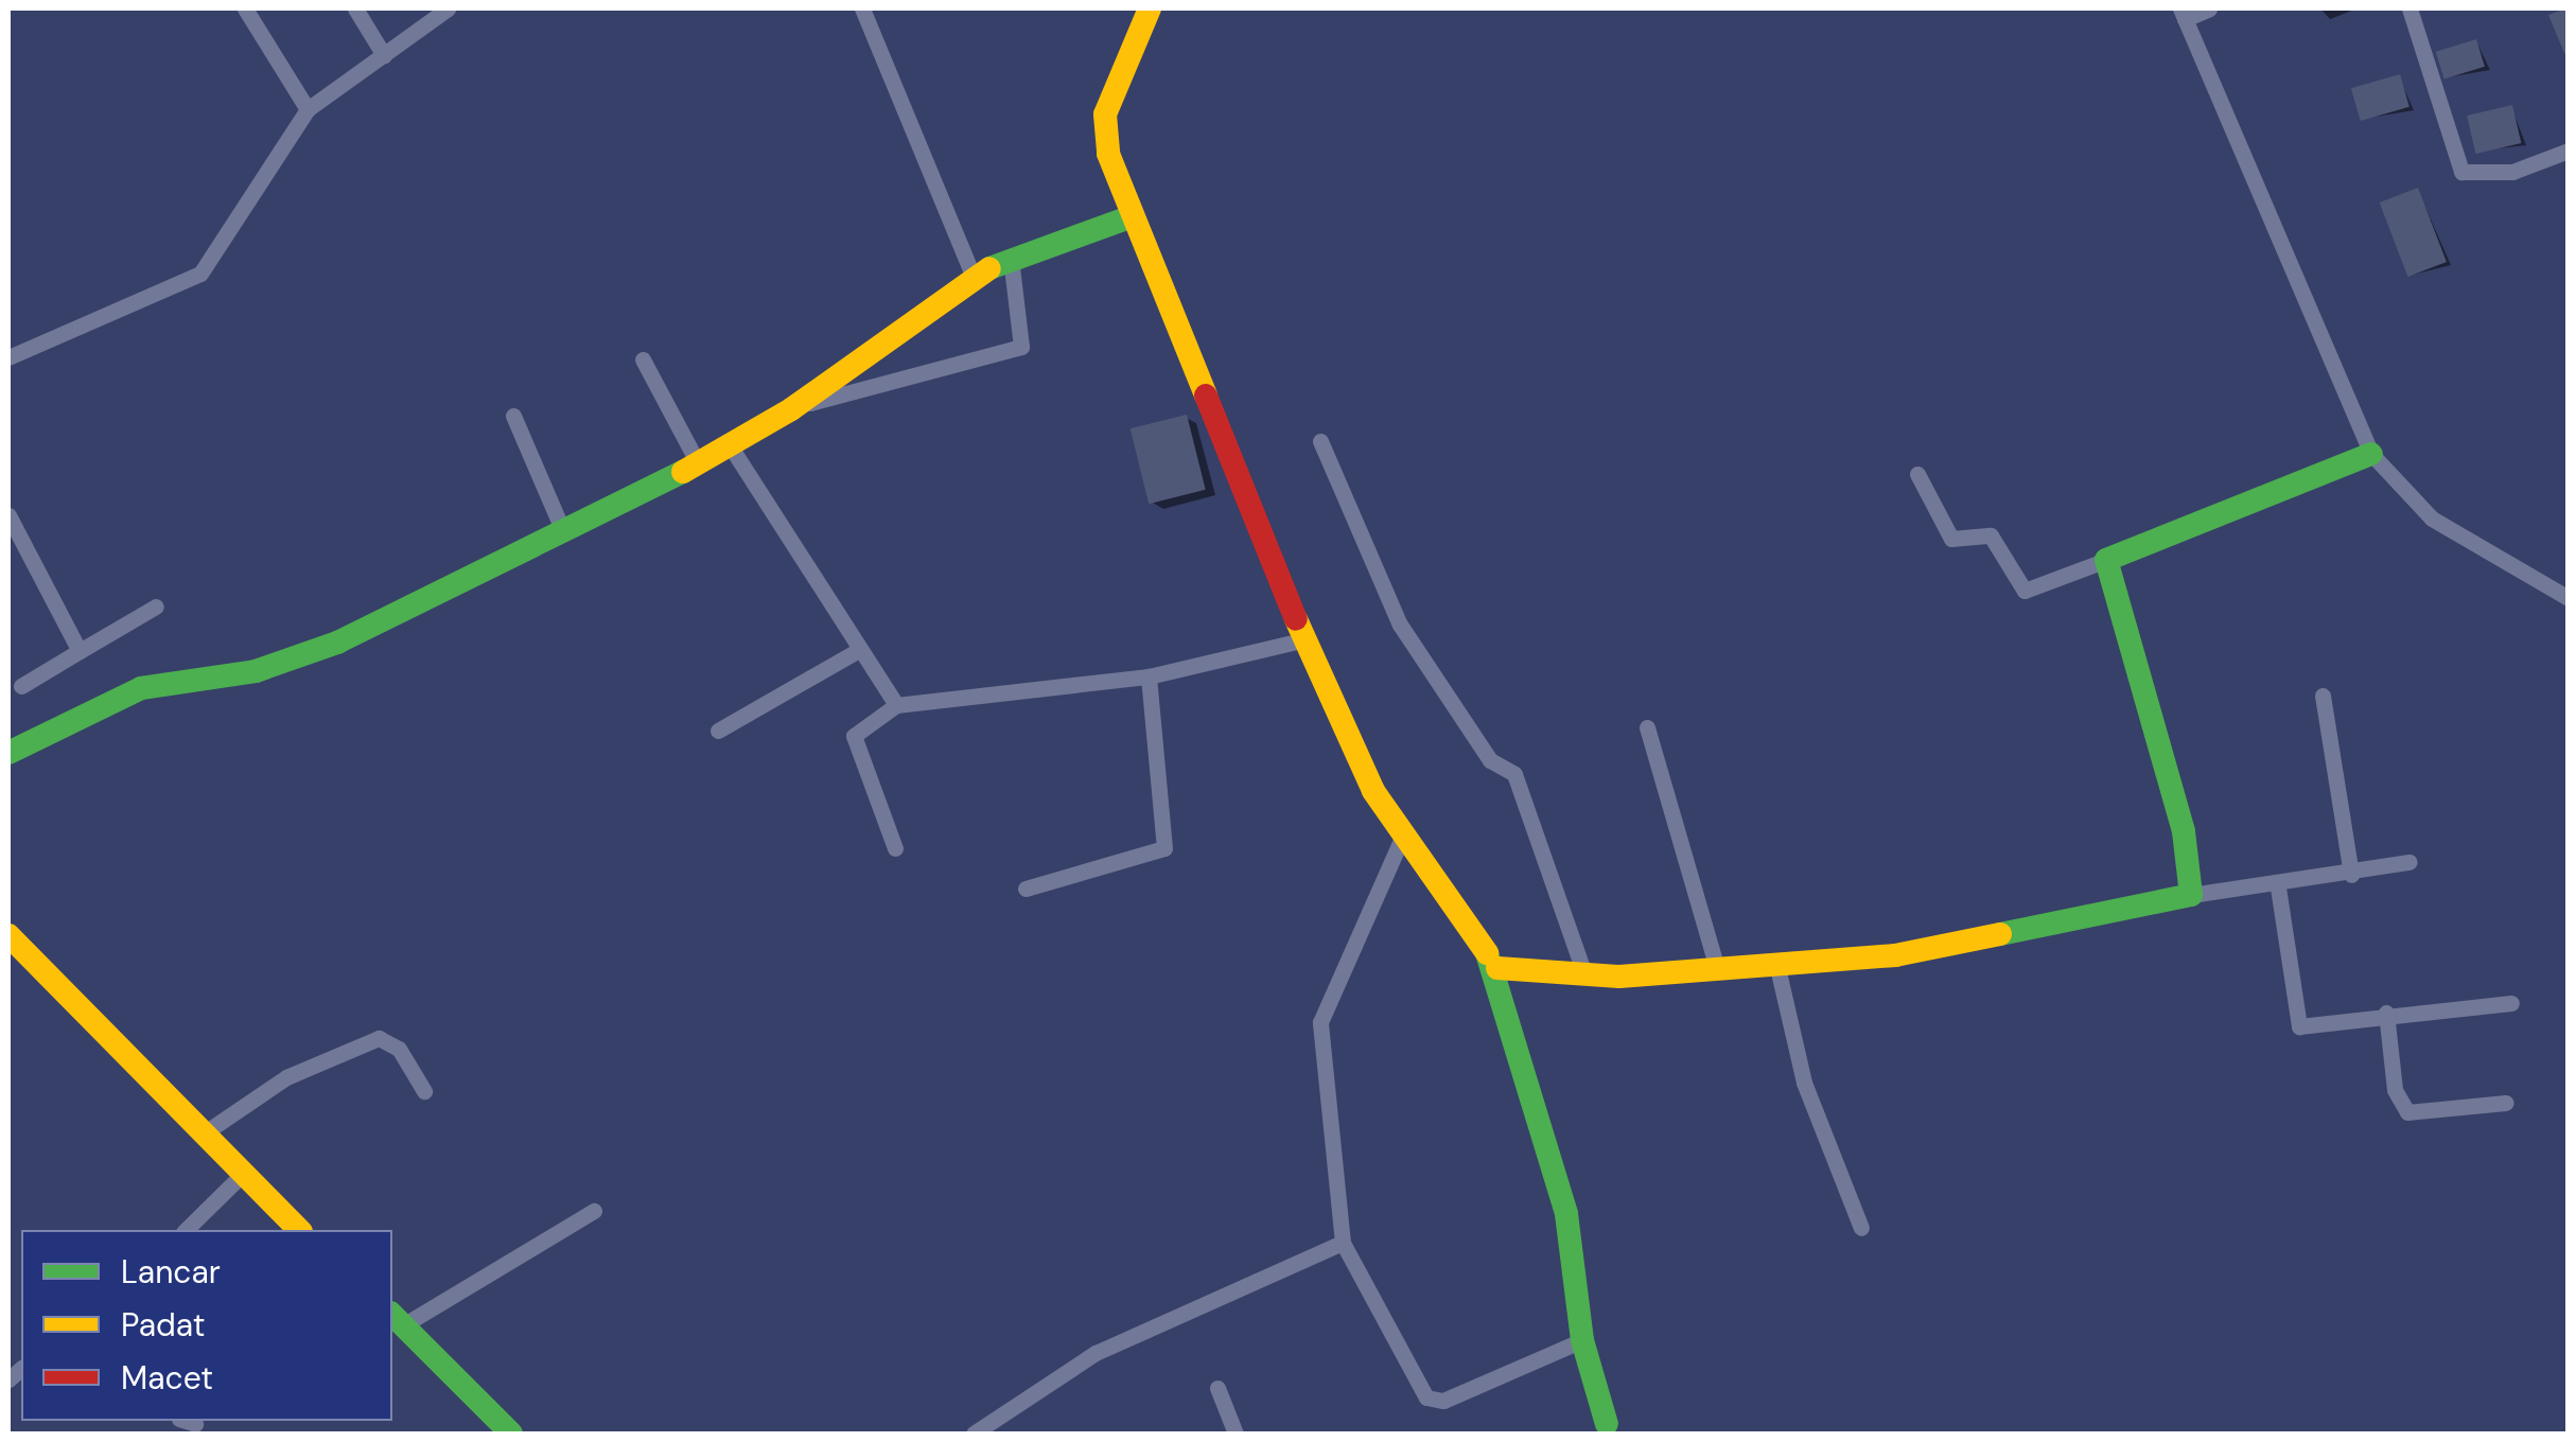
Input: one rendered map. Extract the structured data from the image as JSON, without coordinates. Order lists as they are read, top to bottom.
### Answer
{
  "legend": ["Lancar", "Padat", "Macet"]
}
